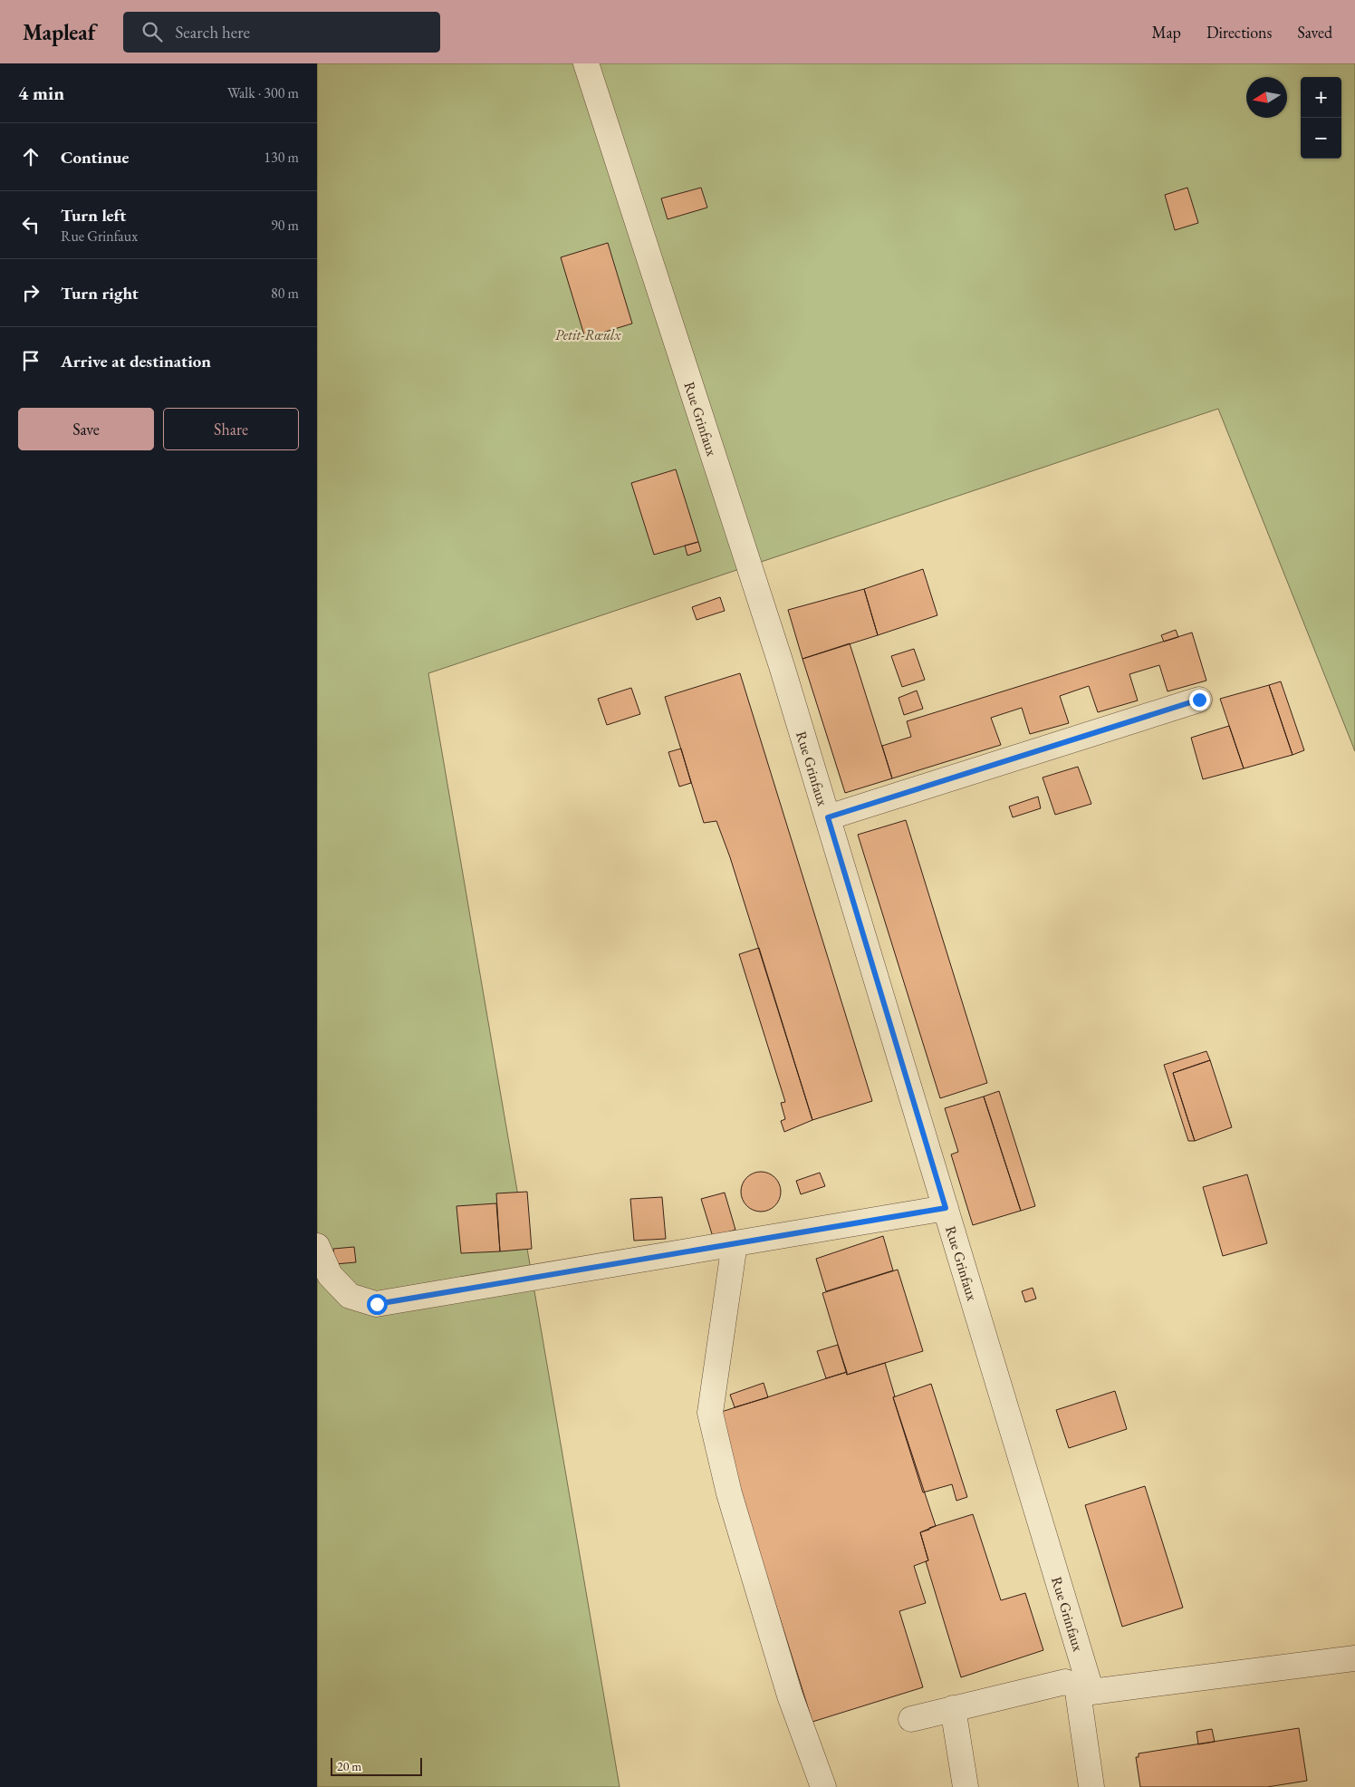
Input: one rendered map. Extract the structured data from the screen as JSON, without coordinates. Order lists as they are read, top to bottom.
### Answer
{
  "streets": {
    "street": ["Rue Grinfaux"]
  },
  "parks": ["Petit-Rœulx"],
  "scale_bar": "20 m",
  "north": "left",
  "page": {
    "header": "Mapleaf",
    "search": "Search here",
    "nav": ["Map", "Directions", "Saved"],
    "heading": ["4 min", "Walk · 300 m"],
    "map_buttons": ["+", "−"],
    "list": [
      ["Continue", "130 m"],
      ["Turn left", "Rue Grinfaux", "90 m"],
      ["Turn right", "80 m"],
      "Arrive at destination"
    ],
    "buttons": ["Save", "Share"],
    "scale": "20 m"
  }
}
